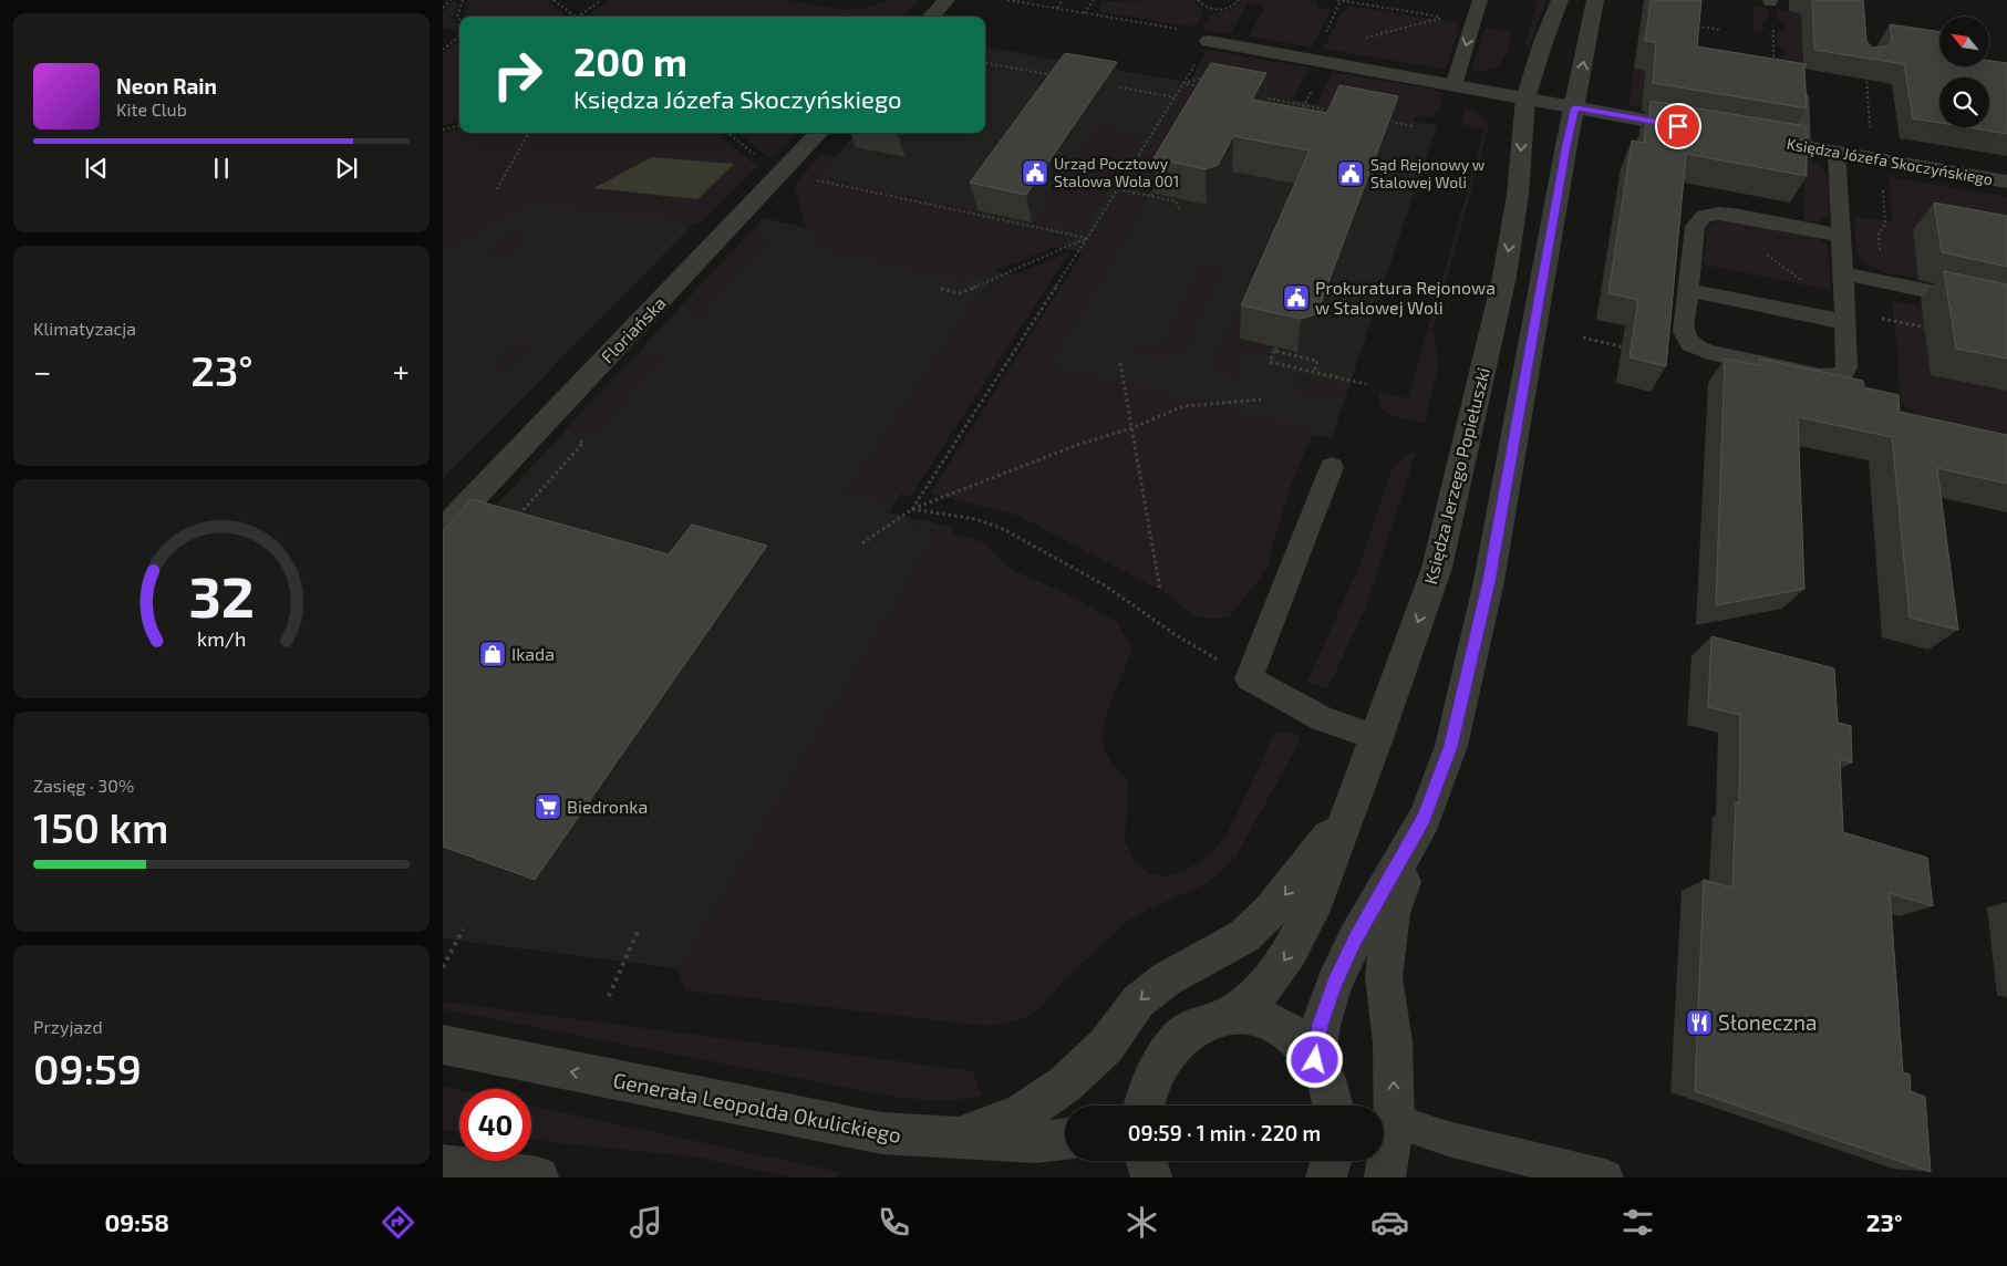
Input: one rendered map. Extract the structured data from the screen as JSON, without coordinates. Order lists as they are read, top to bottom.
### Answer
{
  "streets": {
    "street": [
      "Księdza Józefa Skoczyńskiego",
      "Floriańska",
      "Księdza Jerzego Popiełuszki",
      "Generała Leopolda Okulickiego"
    ]
  },
  "one_way": ["Generała Leopolda Okulickiego"],
  "places": {
    "public building": ["Urząd Pocztowy Stalowa Wola 001", "Sąd Rejonowy w Stalowej Woli", "Prokuratura Rejonowa w Stalowej Woli"],
    "shop": ["Ikada"],
    "supermarket": ["Biedronka"],
    "restaurant": ["Słoneczna"]
  },
  "north": "top left",
  "page": {
    "turn": ["200 m", "Księdza Józefa Skoczyńskiego"],
    "song": ["Neon Rain", "Kite Club"],
    "tile": [
      "Klimatyzacja",
      ["Zasięg · 30%", "150 km"],
      ["Przyjazd", "09:59"]
    ],
    "heat": ["−", "23°", "+"],
    "limit": "40",
    "trip": "09:59 · 1 min · 220 m",
    "tabs": ["09:58", "23°"],
    "gauge": ["32", "km/h"]
  }
}
